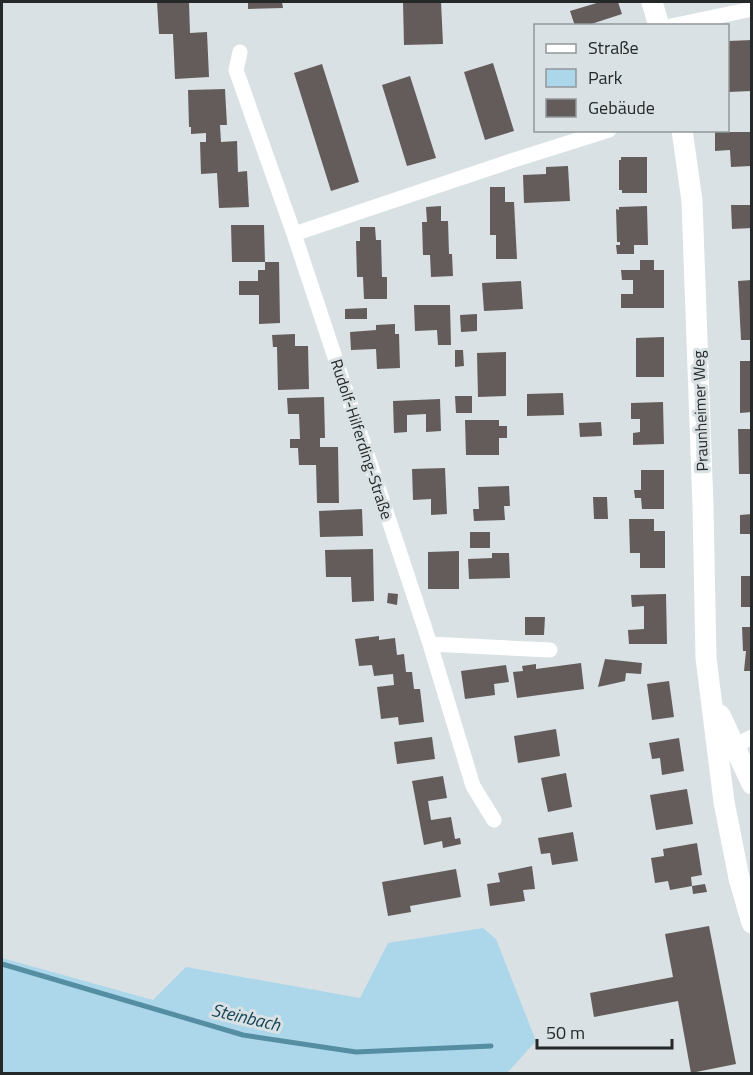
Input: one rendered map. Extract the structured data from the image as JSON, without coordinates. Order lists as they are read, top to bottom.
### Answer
{
  "streets": {
    "main road": ["Praunheimer Weg"],
    "street": ["Rudolf-Hilferding-Straße"]
  },
  "water": ["Steinbach"],
  "legend": ["Straße", "Park", "Gebäude"],
  "scale_bar": "50 m"
}
